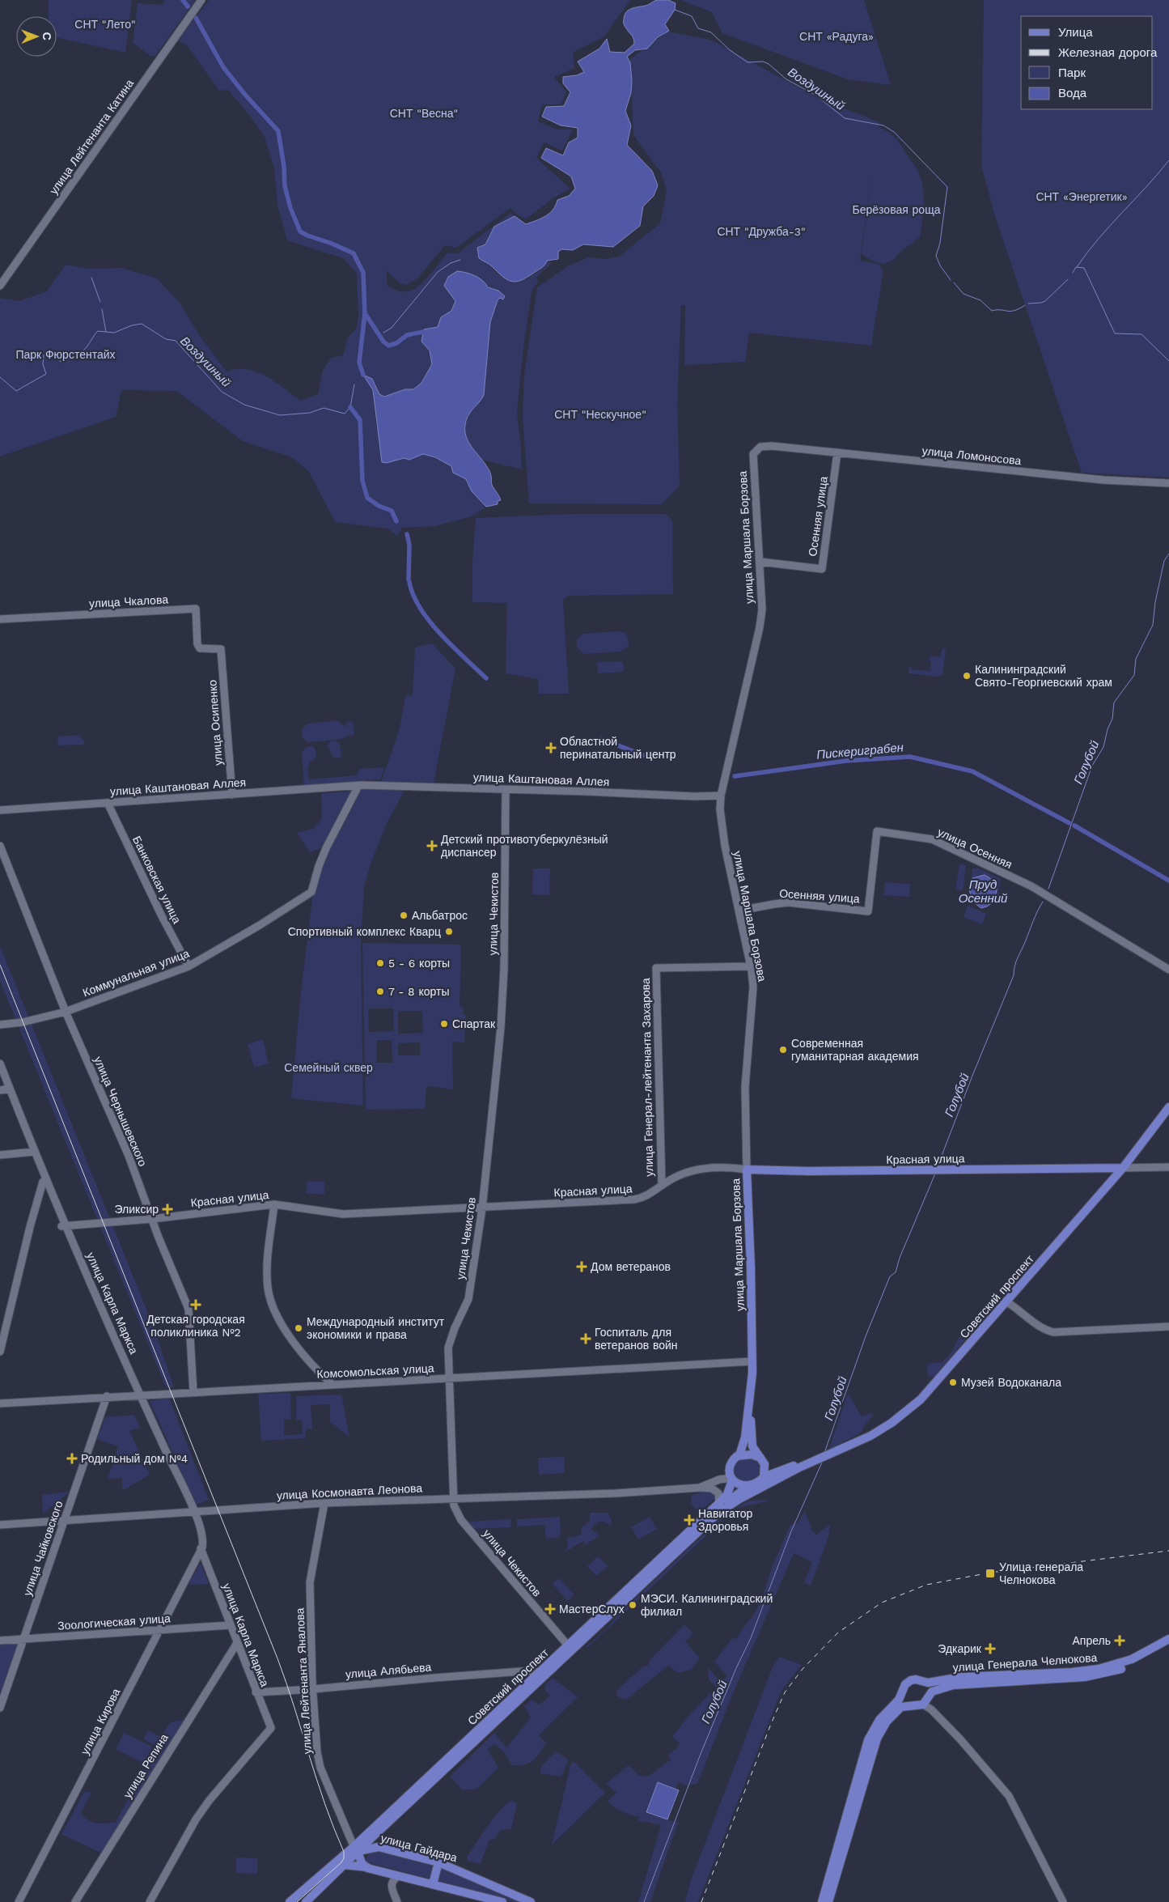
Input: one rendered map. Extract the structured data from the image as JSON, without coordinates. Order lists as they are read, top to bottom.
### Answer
{
  "streets": {
    "main road": [
      "улица Маршала Борзова",
      "Красная улица",
      "Советский проспект",
      "улица Генерала Челнокова",
      "улица Гайдара"
    ],
    "street": [
      "улица Лейтенанта Катина",
      "улица Ломоносова",
      "Осенняя улица",
      "улица Чкалова",
      "улица Осипенко",
      "улица Каштановая Аллея",
      "улица Осенняя",
      "Банковская улица",
      "улица Чекистов",
      "Коммунальная улица",
      "улица Генерал-лейтенанта Захарова",
      "улица Чернышевского",
      "улица Карла Маркса",
      "Комсомольская улица",
      "улица Космонавта Леонова",
      "улица Чайковского",
      "Зоологическая улица",
      "улица Алябьева",
      "улица Лейтенанта Яналова",
      "улица Кирова",
      "улица Репина"
    ]
  },
  "crossings": [
    ["улица Ломоносова", "Осенняя улица"],
    ["улица Ломоносова", "улица Маршала Борзова"],
    ["Осенняя улица", "улица Маршала Борзова"],
    ["Осенняя улица", "улица Осенняя"],
    ["улица Маршала Борзова", "улица Каштановая Аллея"],
    ["улица Маршала Борзова", "улица Генерал-лейтенанта Захарова"],
    ["улица Маршала Борзова", "Красная улица"],
    ["улица Маршала Борзова", "Советский проспект"],
    ["улица Маршала Борзова", "Комсомольская улица"],
    ["улица Маршала Борзова", "улица Космонавта Леонова"],
    ["улица Чкалова", "улица Осипенко"],
    ["улица Осипенко", "улица Каштановая Аллея"],
    ["улица Каштановая Аллея", "Банковская улица"],
    ["улица Каштановая Аллея", "улица Чекистов"],
    ["улица Каштановая Аллея", "Коммунальная улица"],
    ["Банковская улица", "Коммунальная улица"],
    ["улица Чекистов", "Красная улица"],
    ["улица Чекистов", "Советский проспект"],
    ["улица Чекистов", "Комсомольская улица"],
    ["улица Чекистов", "улица Космонавта Леонова"],
    ["Коммунальная улица", "улица Чернышевского"],
    ["улица Генерал-лейтенанта Захарова", "Красная улица"],
    ["улица Чернышевского", "Красная улица"],
    ["улица Чернышевского", "Комсомольская улица"],
    ["Красная улица", "Советский проспект"],
    ["Красная улица", "улица Карла Маркса"],
    ["Советский проспект", "улица Космонавта Леонова"],
    ["Советский проспект", "улица Алябьева"],
    ["Советский проспект", "улица Лейтенанта Яналова"],
    ["Советский проспект", "улица Гайдара"],
    ["улица Карла Маркса", "Комсомольская улица"],
    ["улица Карла Маркса", "улица Космонавта Леонова"],
    ["улица Карла Маркса", "Зоологическая улица"],
    ["улица Карла Маркса", "улица Алябьева"],
    ["улица Карла Маркса", "улица Кирова"],
    ["улица Карла Маркса", "улица Репина"],
    ["Комсомольская улица", "улица Чайковского"],
    ["улица Космонавта Леонова", "улица Чайковского"],
    ["улица Космонавта Леонова", "улица Лейтенанта Яналова"],
    ["улица Чайковского", "Зоологическая улица"],
    ["Зоологическая улица", "улица Кирова"],
    ["улица Алябьева", "улица Лейтенанта Яналова"],
    ["улица Лейтенанта Яналова", "улица Гайдара"]
  ],
  "water": [
    "Воздушный",
    "Пискериграбен",
    "Голубой",
    "Пруд Осенний"
  ],
  "parks": [
    "СНТ \"Лето\"",
    "СНТ «Радуга»",
    "СНТ \"Весна\"",
    "СНТ «Энергетик»",
    "Берёзовая роща",
    "СНТ \"Дружба-3\"",
    "Парк Фюрстентайх",
    "СНТ \"Нескучное\"",
    "Семейный сквер"
  ],
  "places": {
    "other": [
      "Калининградский Свято-Георгиевский храм",
      "Альбатрос",
      "Спортивный комплекс Кварц",
      "5 - 6 корты",
      "7 - 8 корты",
      "Спартак",
      "Современная гуманитарная академия",
      "Международный институт экономики и права",
      "Музей Водоканала",
      "МЭСИ. Калининградский филиал"
    ],
    "health": [
      "Областной перинатальный центр",
      "Детский противотуберкулёзный диспансер",
      "Эликсир",
      "Дом ветеранов",
      "Детская городская поликлиника №2",
      "Госпиталь для ветеранов войн",
      "Родильный дом №4",
      "Навигатор Здоровья",
      "МастерСлух",
      "Апрель",
      "Эдкарик"
    ],
    "transit": ["Улица генерала Челнокова"]
  },
  "legend": [
    "Улица",
    "Железная дорога",
    "Парк",
    "Вода"
  ],
  "north": "right"
}
